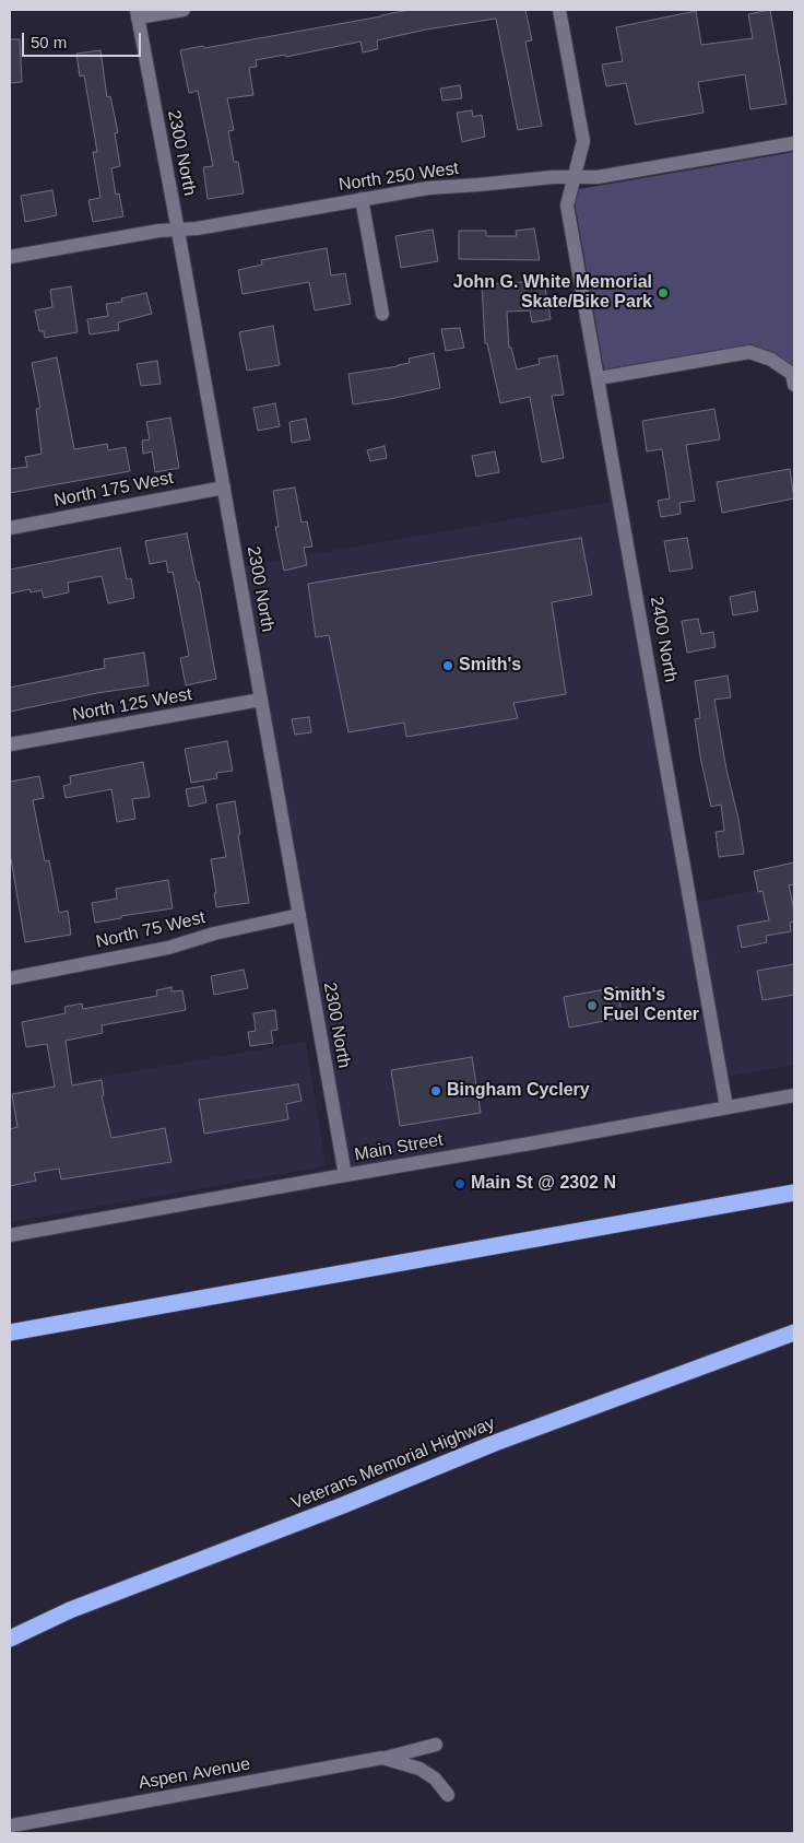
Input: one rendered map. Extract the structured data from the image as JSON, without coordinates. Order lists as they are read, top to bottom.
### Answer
{
  "streets": {
    "highway": ["Veterans Memorial Highway"],
    "street": [
      "2300 North",
      "North 250 West",
      "North 175 West",
      "2400 North",
      "North 125 West",
      "North 75 West",
      "Main Street",
      "Aspen Avenue"
    ]
  },
  "crossings": [
    ["2300 North", "North 250 West"],
    ["2300 North", "North 175 West"],
    ["2300 North", "North 125 West"],
    ["2300 North", "North 75 West"],
    ["2300 North", "Main Street"],
    ["North 250 West", "2400 North"],
    ["2400 North", "Main Street"]
  ],
  "places": [
    "John G. White Memorial Skate/Bike Park",
    "Smith's",
    "Smith's Fuel Center",
    "Bingham Cyclery",
    "Main St @ 2302 N"
  ],
  "scale_bar": "50 m"
}
